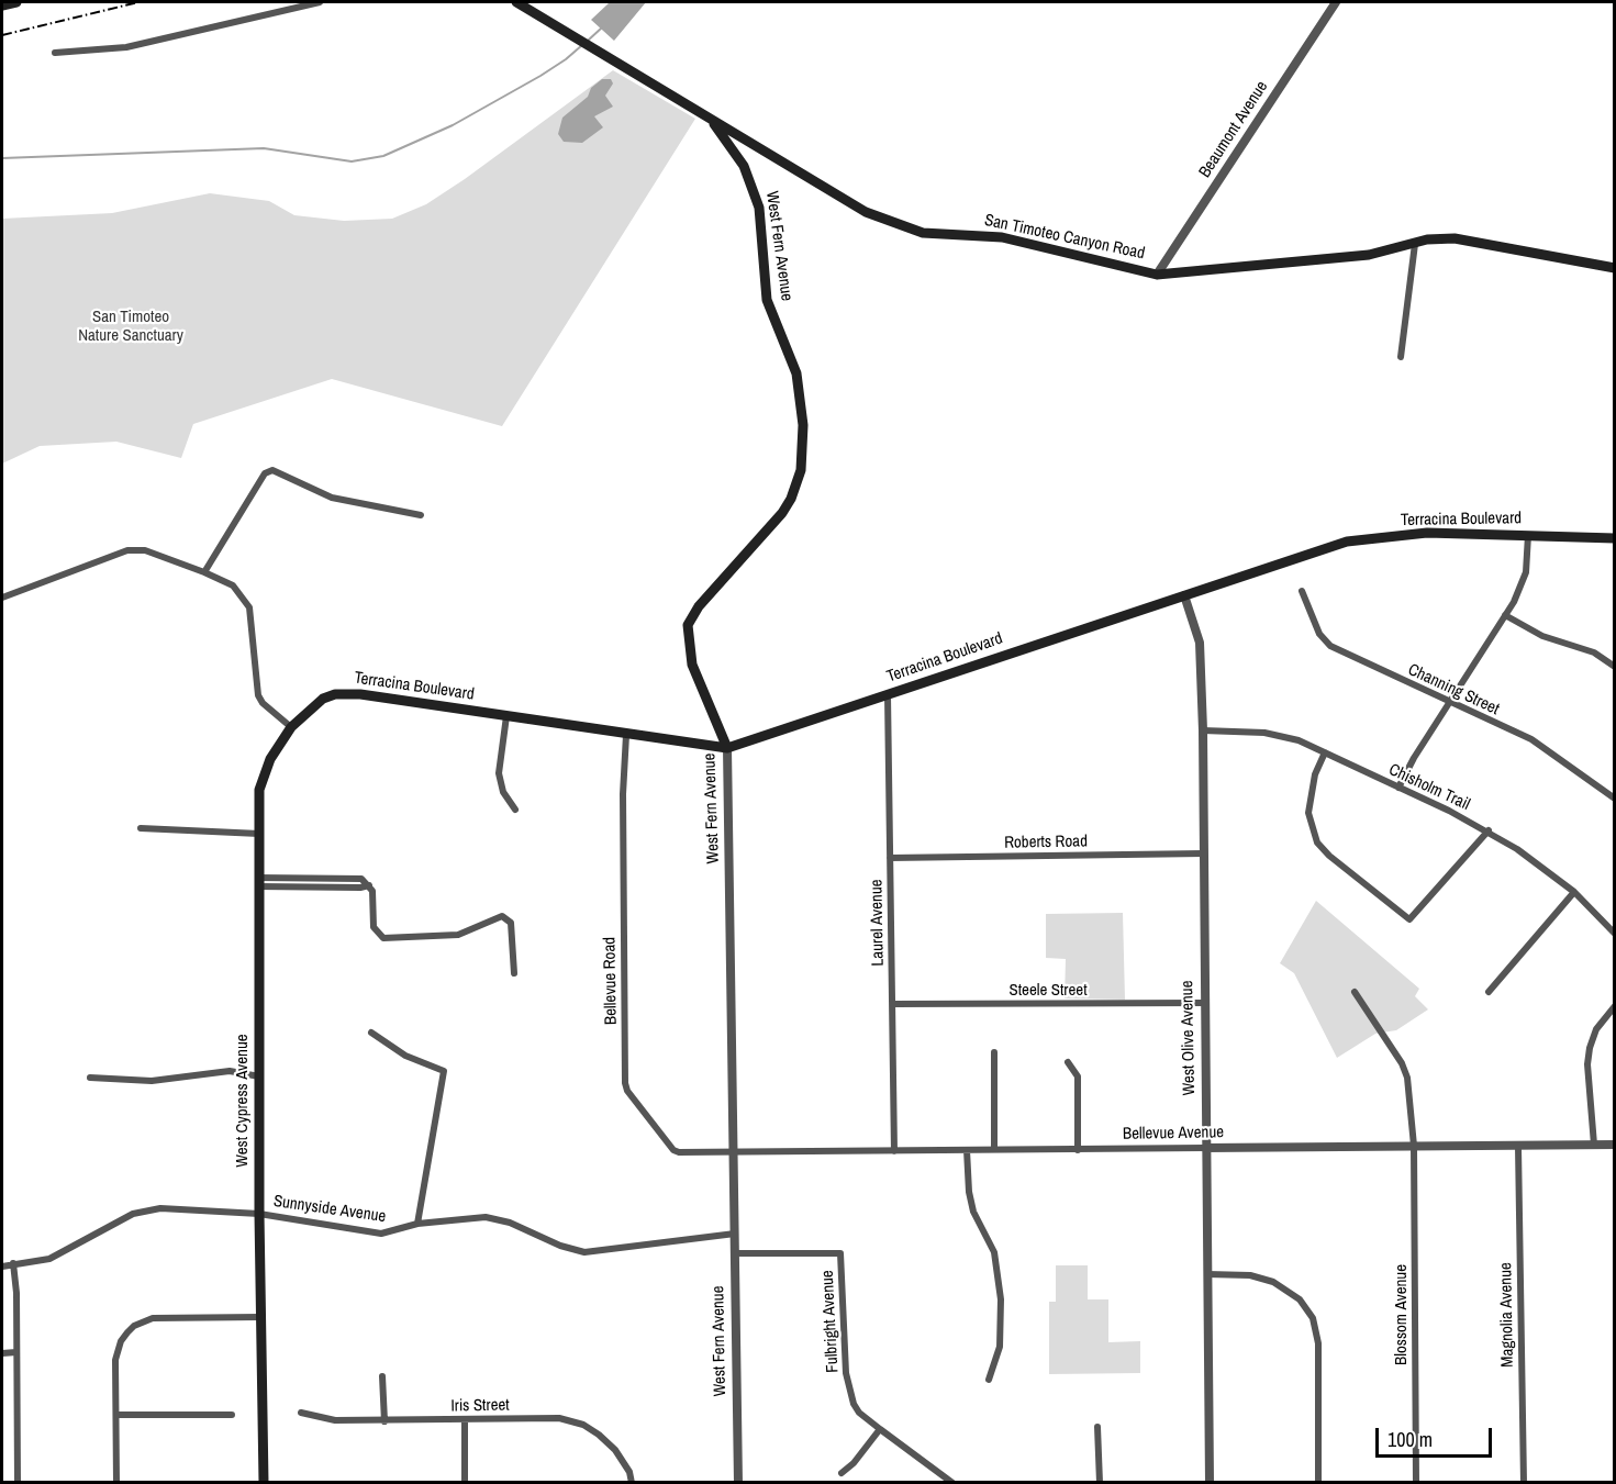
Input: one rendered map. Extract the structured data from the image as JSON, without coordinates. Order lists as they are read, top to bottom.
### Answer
{
  "streets": {
    "main road": [
      "San Timoteo Canyon Road",
      "West Fern Avenue",
      "Terracina Boulevard",
      "West Cypress Avenue"
    ],
    "street": [
      "Beaumont Avenue",
      "Channing Street",
      "Chisholm Trail",
      "Roberts Road",
      "Laurel Avenue",
      "Bellevue Road",
      "Steele Street",
      "West Olive Avenue",
      "Bellevue Avenue",
      "Sunnyside Avenue",
      "Blossom Avenue",
      "Magnolia Avenue",
      "Fulbright Avenue",
      "Iris Street"
    ]
  },
  "crossings": [
    ["Beaumont Avenue", "San Timoteo Canyon Road"],
    ["San Timoteo Canyon Road", "West Fern Avenue"],
    ["West Fern Avenue", "Terracina Boulevard"],
    ["West Fern Avenue", "Bellevue Road"],
    ["West Fern Avenue", "Bellevue Avenue"],
    ["West Fern Avenue", "Sunnyside Avenue"],
    ["West Fern Avenue", "Fulbright Avenue"],
    ["Terracina Boulevard", "Laurel Avenue"],
    ["Terracina Boulevard", "Bellevue Road"],
    ["Terracina Boulevard", "West Olive Avenue"],
    ["Terracina Boulevard", "West Cypress Avenue"],
    ["Chisholm Trail", "West Olive Avenue"],
    ["Roberts Road", "Laurel Avenue"],
    ["Roberts Road", "West Olive Avenue"],
    ["Laurel Avenue", "Steele Street"],
    ["Laurel Avenue", "Bellevue Avenue"],
    ["Bellevue Road", "Bellevue Avenue"],
    ["Steele Street", "West Olive Avenue"],
    ["West Olive Avenue", "Bellevue Avenue"],
    ["West Cypress Avenue", "Sunnyside Avenue"],
    ["Bellevue Avenue", "Blossom Avenue"],
    ["Bellevue Avenue", "Magnolia Avenue"]
  ],
  "parks": ["San Timoteo Nature Sanctuary"],
  "scale_bar": "100 m"
}
